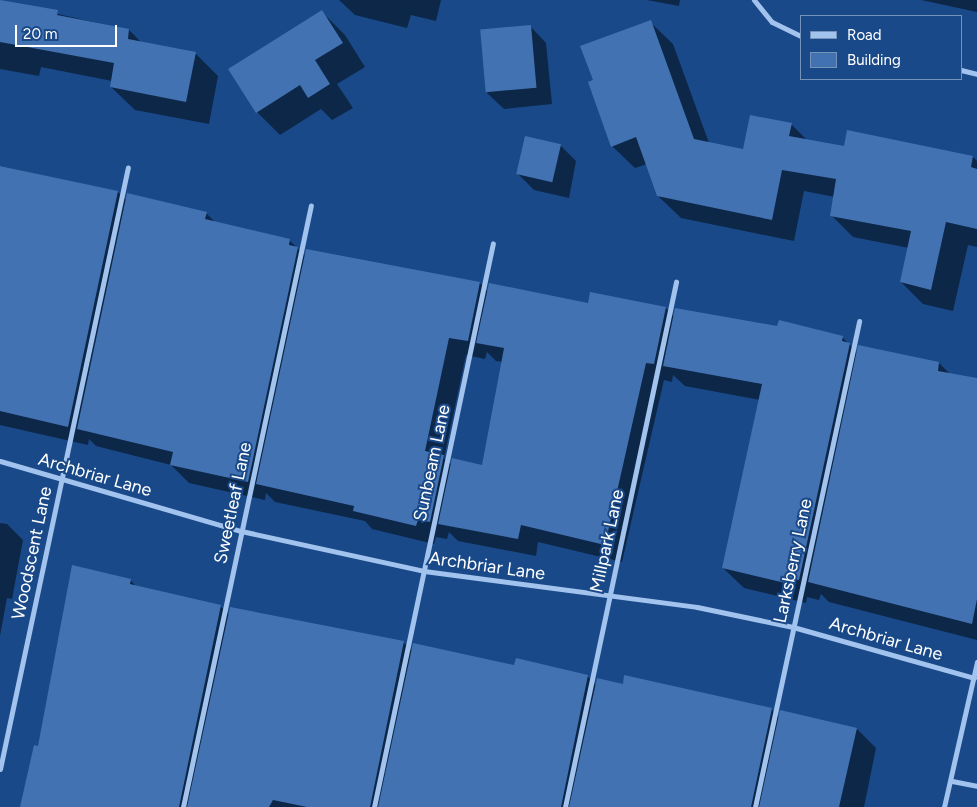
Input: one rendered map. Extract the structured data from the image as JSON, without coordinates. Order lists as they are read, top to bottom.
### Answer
{
  "streets": {
    "street": [
      "Sunbeam Lane",
      "Archbriar Lane",
      "Sweetleaf Lane",
      "Millpark Lane",
      "Woodscent Lane",
      "Larksberry Lane"
    ]
  },
  "crossings": [
    ["Sunbeam Lane", "Archbriar Lane"],
    ["Archbriar Lane", "Sweetleaf Lane"],
    ["Archbriar Lane", "Millpark Lane"],
    ["Archbriar Lane", "Woodscent Lane"],
    ["Archbriar Lane", "Larksberry Lane"]
  ],
  "legend": ["Road", "Building"],
  "scale_bar": "20 m"
}
